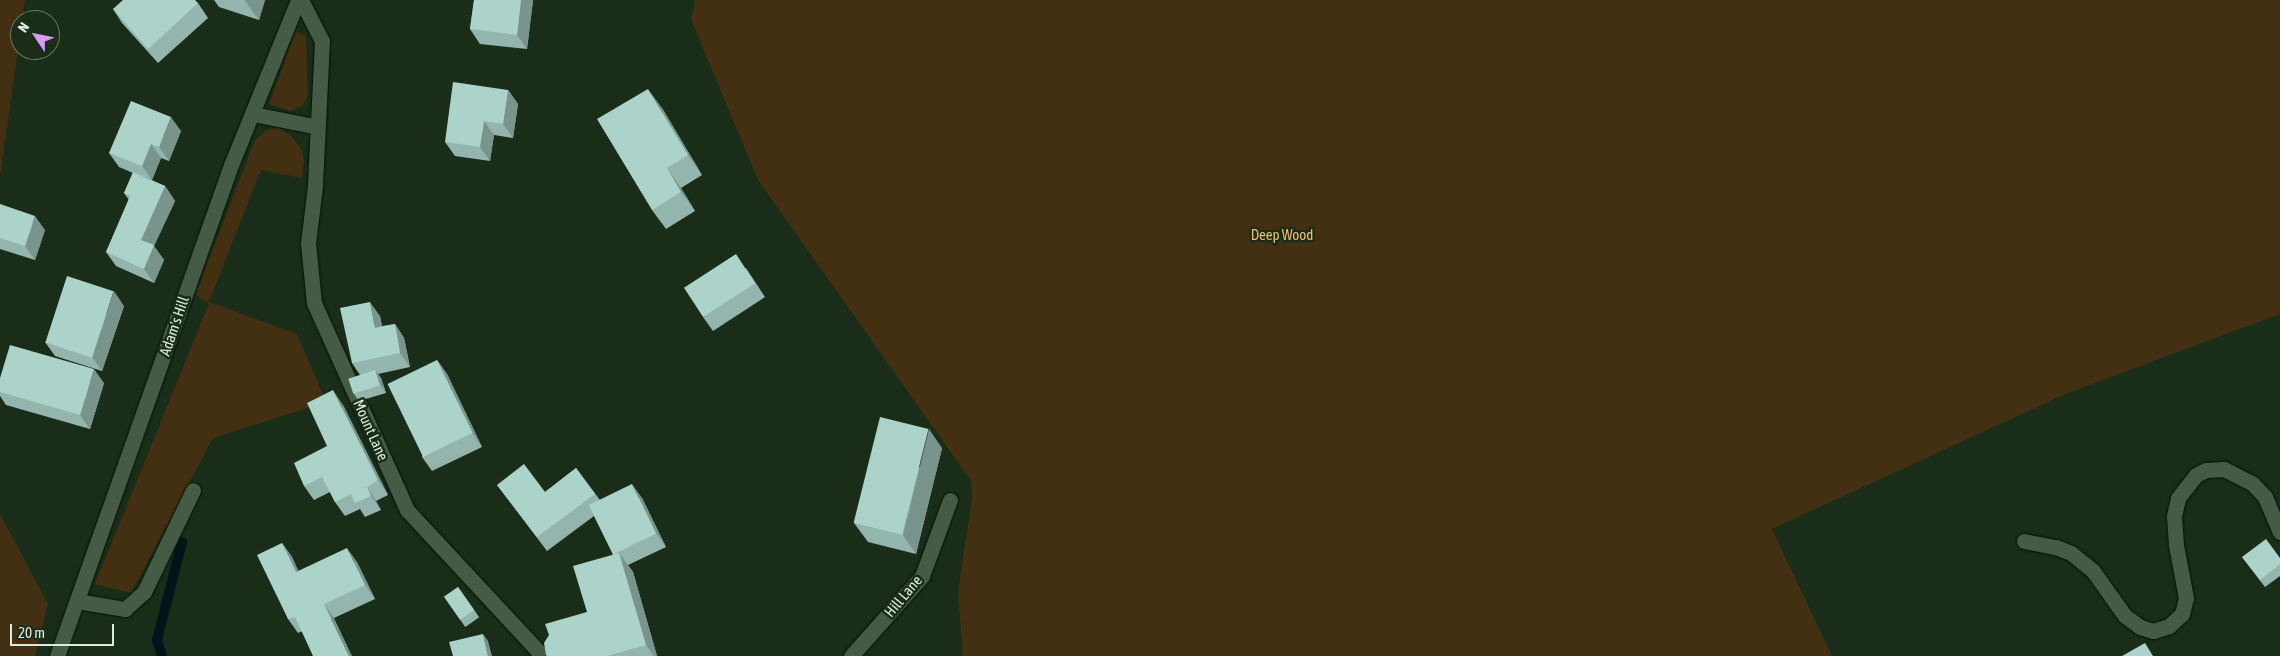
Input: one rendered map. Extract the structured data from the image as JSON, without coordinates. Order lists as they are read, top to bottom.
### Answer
{
  "streets": {
    "street": ["Adam's Hill", "Mount Lane", "Hill Lane"]
  },
  "crossings": [
    ["Adam's Hill", "Mount Lane"]
  ],
  "parks": ["Deep Wood"],
  "scale_bar": "20 m",
  "north": "top left"
}
